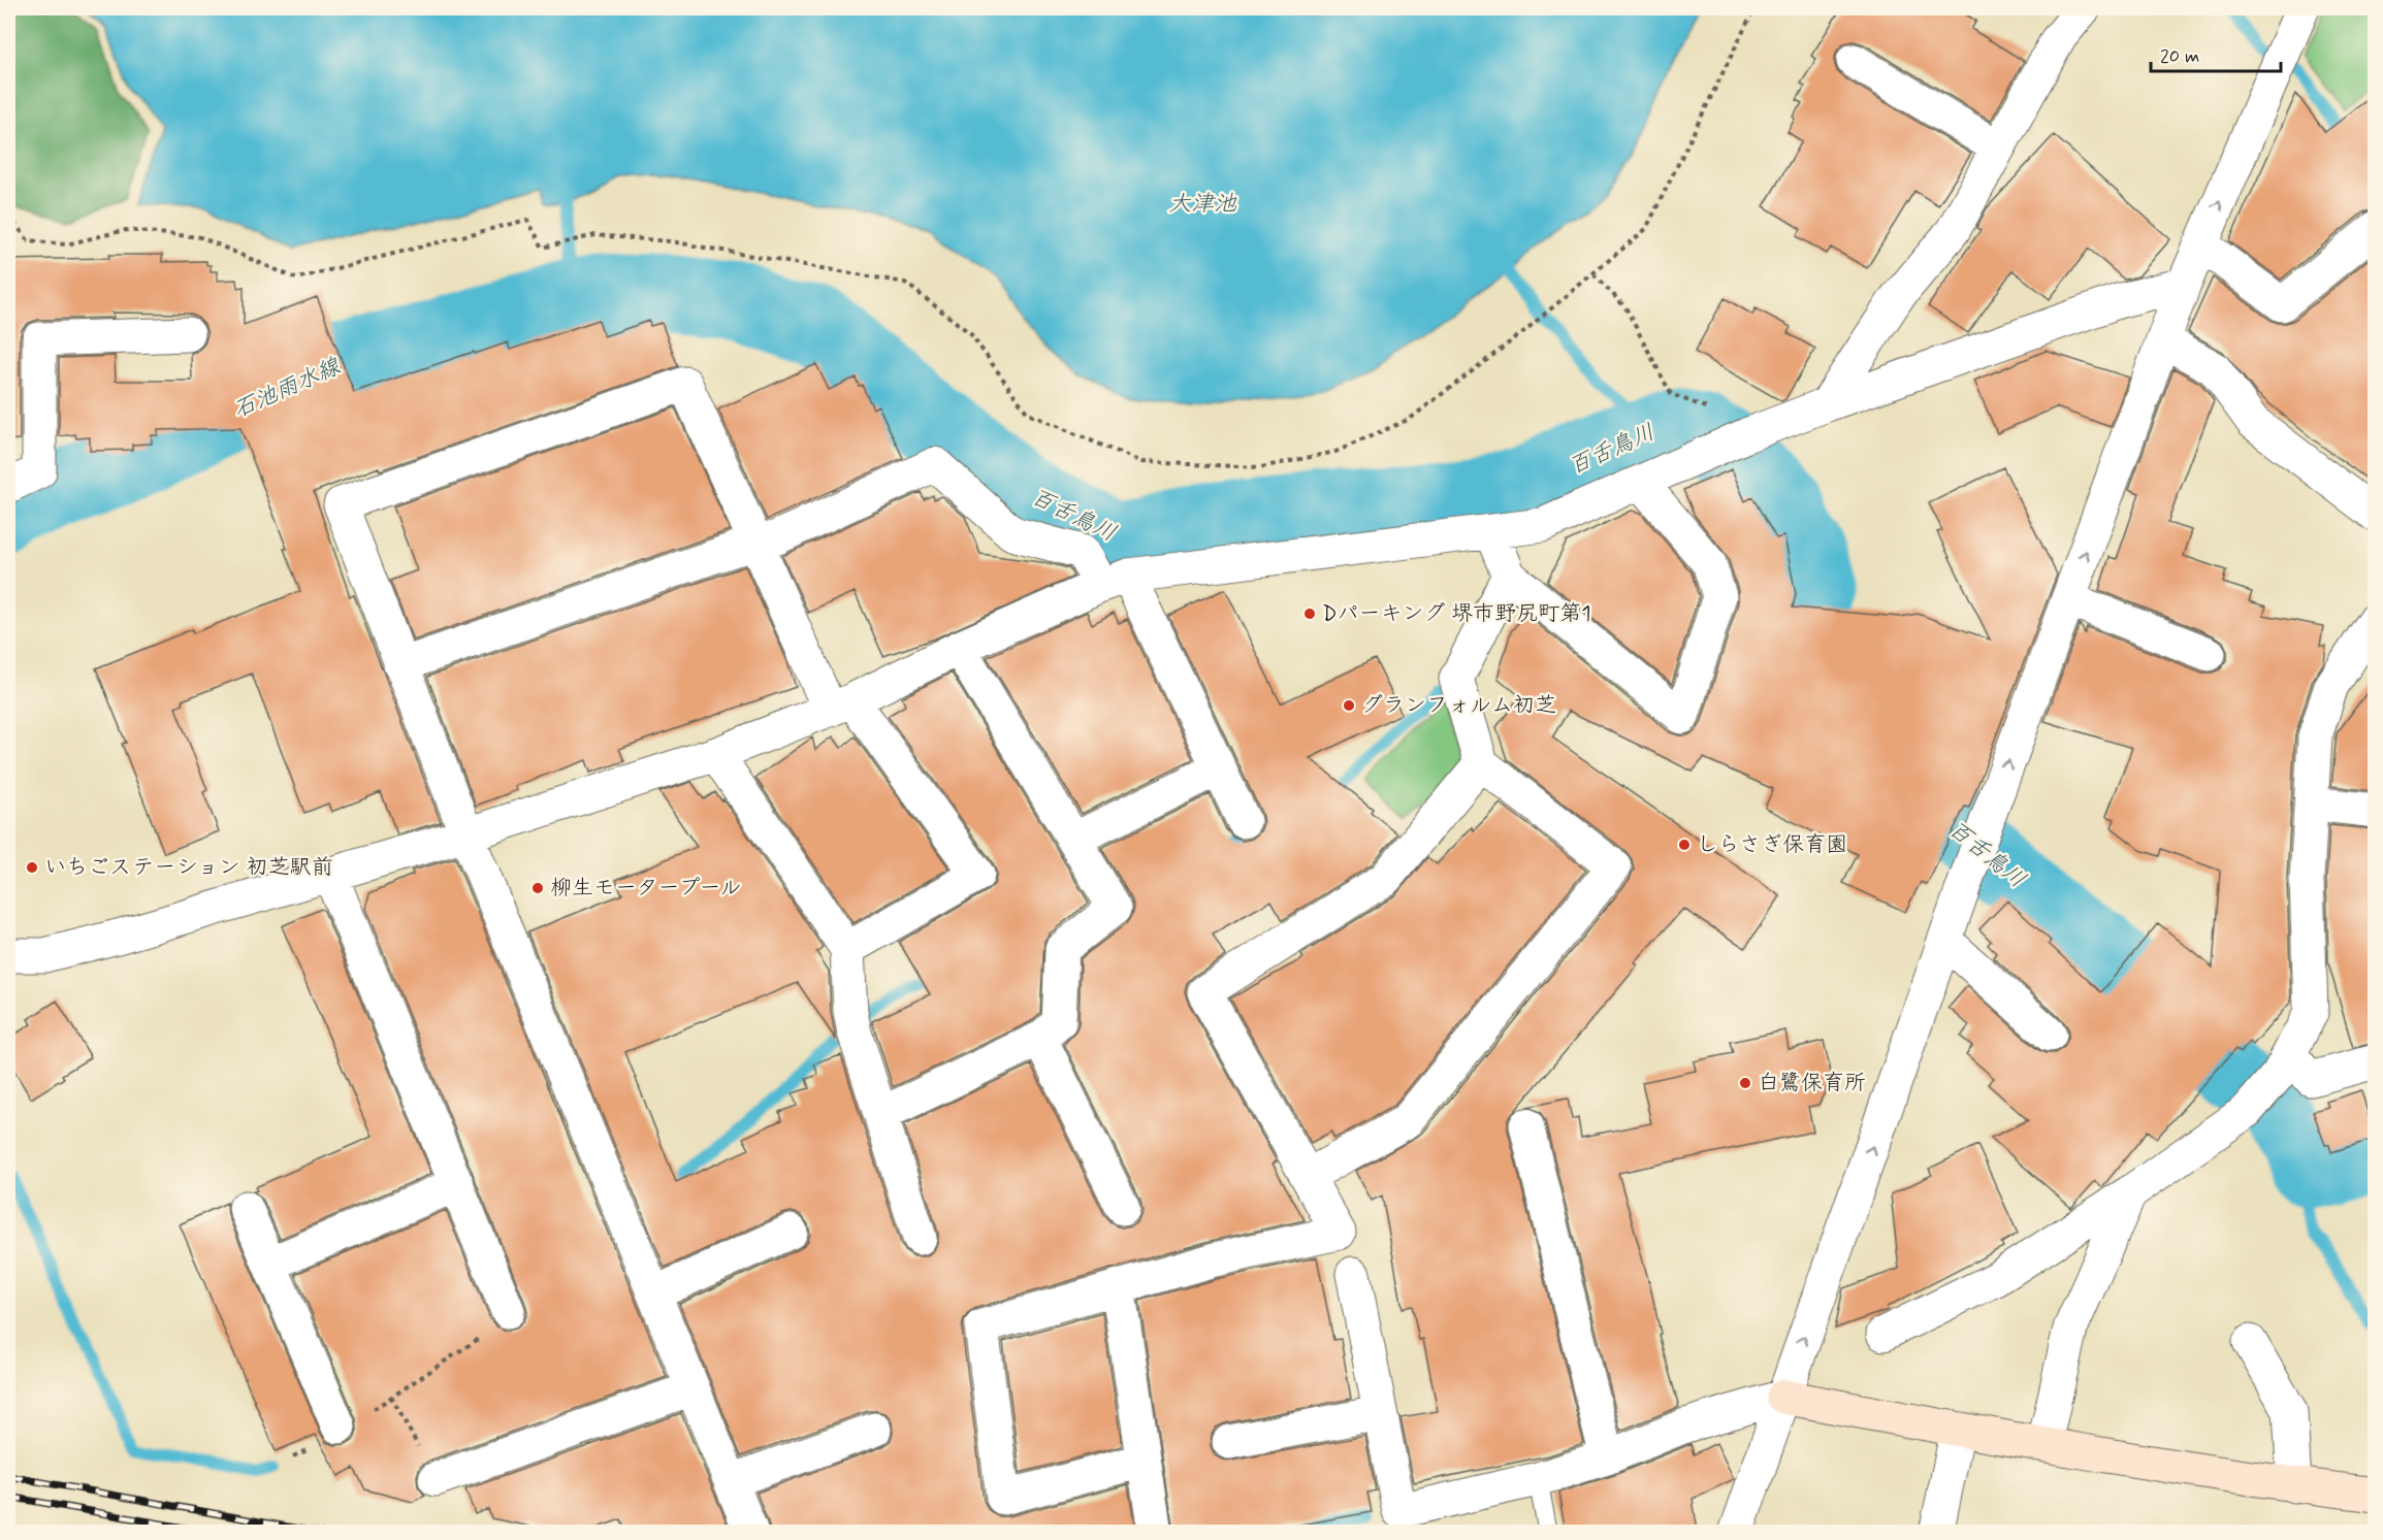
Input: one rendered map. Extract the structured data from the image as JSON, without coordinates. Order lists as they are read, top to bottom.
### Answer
{
  "water": ["大津池", "石池雨水線", "百舌鳥川"],
  "places": [
    "Dパーキング 堺市野尻町第1",
    "グランフォルム初芝",
    "しらさぎ保育園",
    "いちごステーション 初芝駅前",
    "柳生モータープール",
    "白鷺保育所"
  ],
  "scale_bar": "20 m"
}
